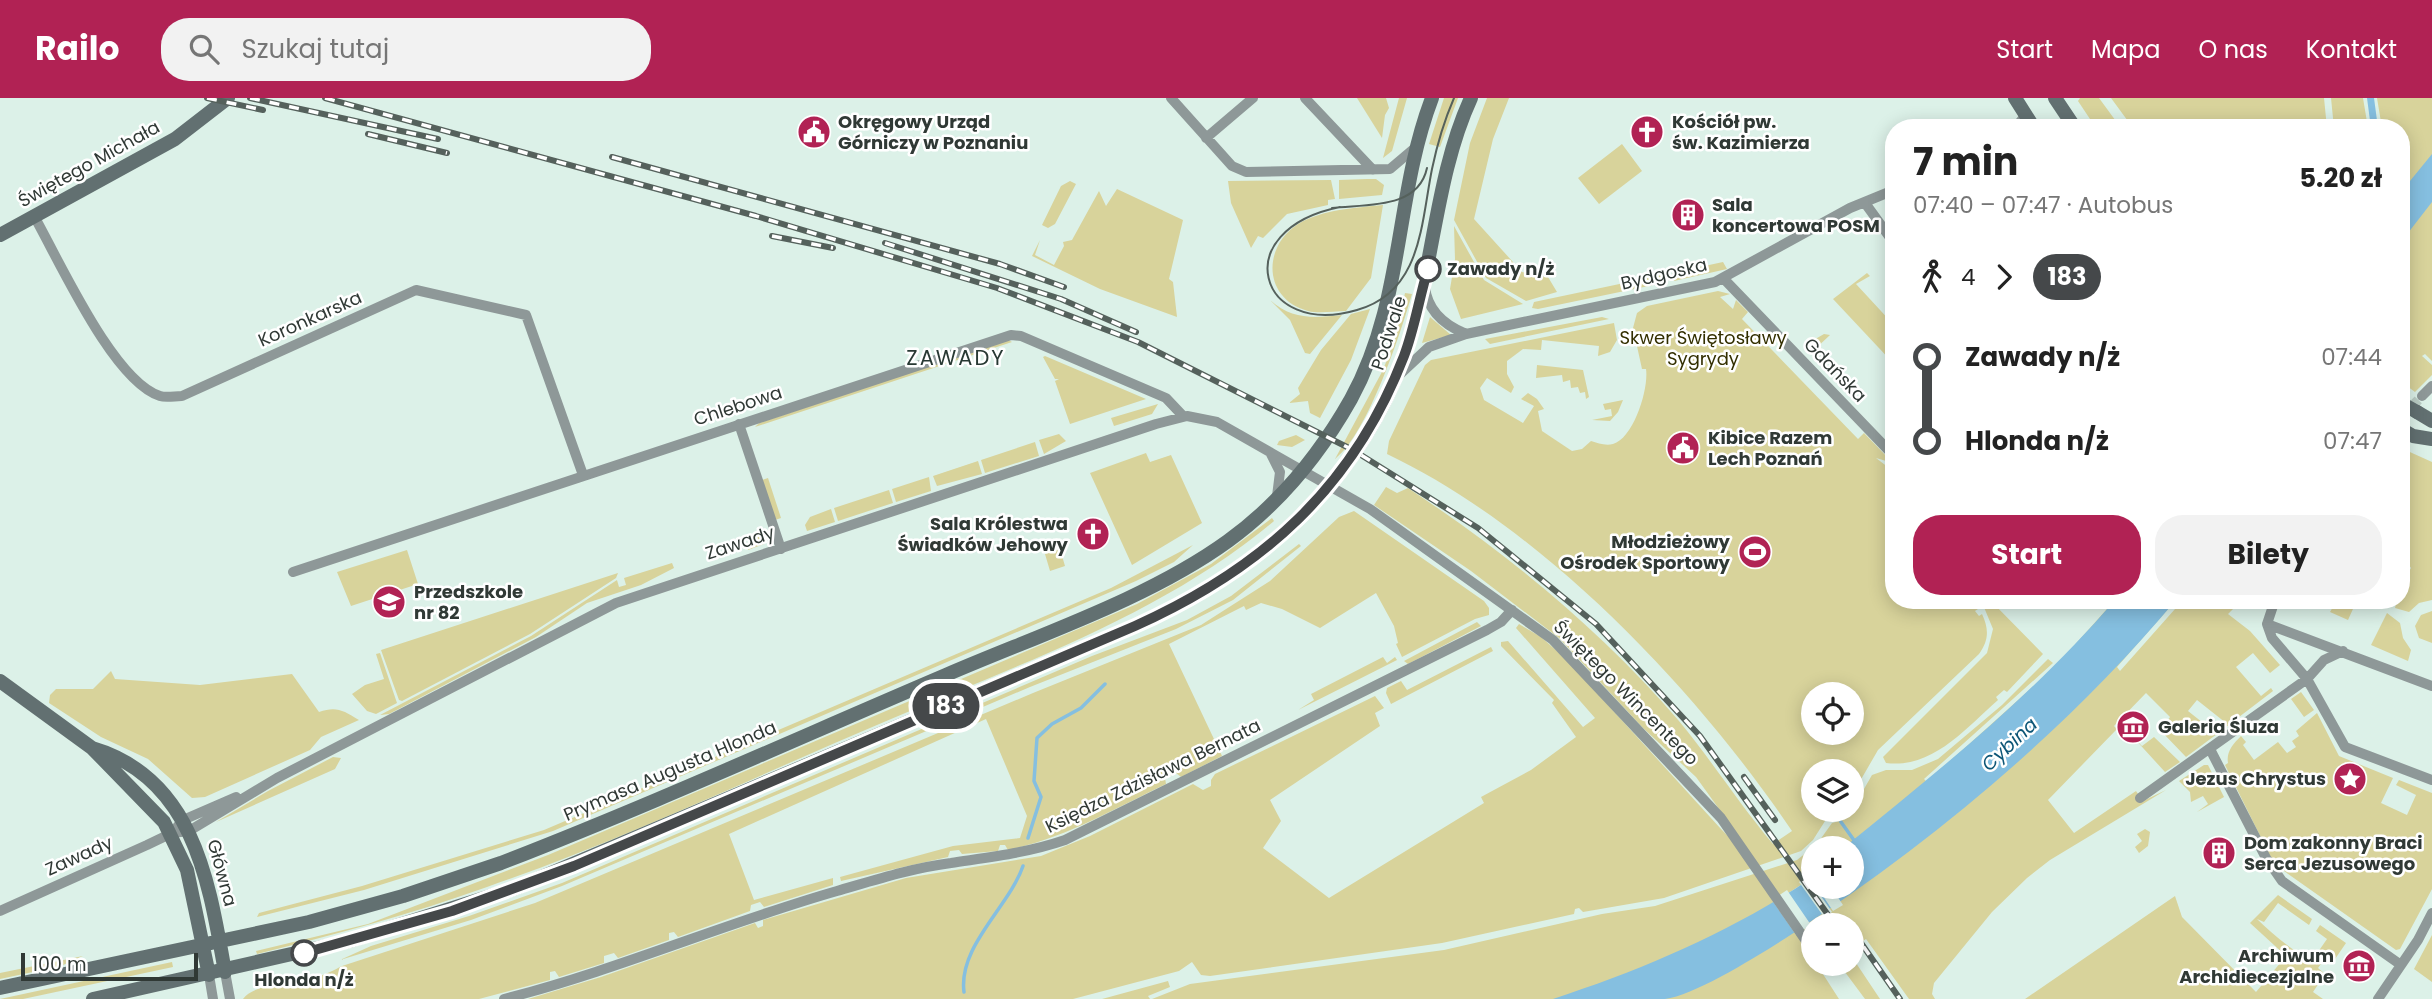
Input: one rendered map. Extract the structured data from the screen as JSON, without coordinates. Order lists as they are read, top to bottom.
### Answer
{
  "streets": {
    "main road": [
      "Świętego Michała",
      "Podwale",
      "Prymasa Augusta Hlonda",
      "Główna"
    ],
    "street": [
      "Bydgoska",
      "Koronkarska",
      "Gdańska",
      "Chlebowa",
      "Zawady",
      "Świętego Wincentego",
      "Księdza Zdzisława Bernata"
    ]
  },
  "crossings": [
    ["Świętego Michała", "Koronkarska"],
    ["Bydgoska", "Podwale"],
    ["Bydgoska", "Gdańska"],
    ["Koronkarska", "Chlebowa"],
    ["Podwale", "Zawady"],
    ["Podwale", "Świętego Wincentego"],
    ["Podwale", "Prymasa Augusta Hlonda"],
    ["Chlebowa", "Zawady"],
    ["Zawady", "Świętego Wincentego"],
    ["Zawady", "Prymasa Augusta Hlonda"],
    ["Zawady", "Główna"],
    ["Świętego Wincentego", "Księdza Zdzisława Bernata"],
    ["Prymasa Augusta Hlonda", "Główna"]
  ],
  "districts": ["ZAWADY"],
  "water": ["Cybina"],
  "parks": ["Skwer Świętosławy Sygrydy"],
  "places": {
    "public building": ["Okręgowy Urząd Górniczy w Poznaniu", "Kibice Razem Lech Poznań"],
    "church": ["Kościół pw. św. Kazimierza", "Sala Królestwa Świadków Jehowy"],
    "building": ["Sala koncertowa POSM", "Dom zakonny Braci Serca Jezusowego"],
    "other": ["Zawady n/ż", "Hlonda n/ż"],
    "sports": ["Młodzieżowy Ośrodek Sportowy"],
    "school or university": ["Przedszkole nr 82"],
    "museum": ["Galeria Śluza", "Archiwum Archidiecezjalne"],
    "place": ["Jezus Chrystus"]
  },
  "lines": ["bus line 183"],
  "scale_bar": "100 m",
  "page": {
    "header": "Railo",
    "search": "Szukaj tutaj",
    "nav": [
      "Start",
      "Mapa",
      "O nas",
      "Kontakt"
    ],
    "on_map": "183",
    "heading": ["7 min", "07:40 – 07:47 · Autobus", "5.20 zł"],
    "legs": ["4", "183"],
    "list": [
      {
        "name": "Zawady n/ż",
        "value": "07:44"
      },
      {
        "name": "Hlonda n/ż",
        "value": "07:47"
      }
    ],
    "buttons": ["Start", "Bilety"],
    "map_buttons": ["+", "−"],
    "scale": "100 m"
  }
}
